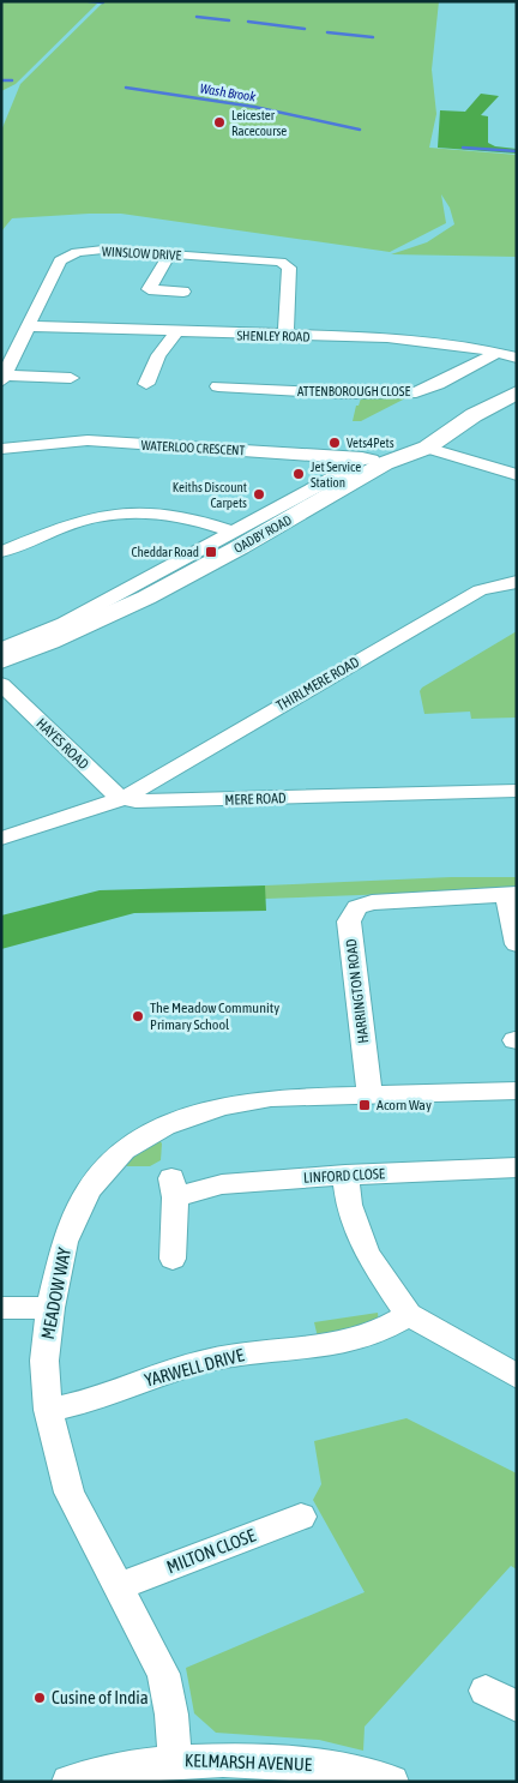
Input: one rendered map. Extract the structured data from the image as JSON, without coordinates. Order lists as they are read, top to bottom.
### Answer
{
  "streets": {
    "main road": ["OADBY ROAD"],
    "street": [
      "WINSLOW DRIVE",
      "SHENLEY ROAD",
      "ATTENBOROUGH CLOSE",
      "WATERLOO CRESCENT",
      "THIRLMERE ROAD",
      "HAYES ROAD",
      "MERE ROAD",
      "HARRINGTON ROAD",
      "LINFORD CLOSE",
      "MEADOW WAY",
      "YARWELL DRIVE",
      "MILTON CLOSE",
      "KELMARSH AVENUE"
    ]
  },
  "crossings": [
    ["WINSLOW DRIVE", "SHENLEY ROAD"],
    ["SHENLEY ROAD", "ATTENBOROUGH CLOSE"],
    ["WATERLOO CRESCENT", "OADBY ROAD"],
    ["THIRLMERE ROAD", "HAYES ROAD"],
    ["THIRLMERE ROAD", "MERE ROAD"],
    ["HAYES ROAD", "MERE ROAD"],
    ["HARRINGTON ROAD", "MEADOW WAY"],
    ["MEADOW WAY", "YARWELL DRIVE"],
    ["MEADOW WAY", "MILTON CLOSE"],
    ["MEADOW WAY", "KELMARSH AVENUE"]
  ],
  "water": ["Wash Brook"],
  "places": {
    "other": [
      "Leicester Racecourse",
      "Vets4Pets",
      "Jet Service Station",
      "Keiths Discount Carpets",
      "The Meadow Community Primary School",
      "Cusine of India"
    ],
    "transit": ["Cheddar Road", "Acorn Way"]
  }
}
